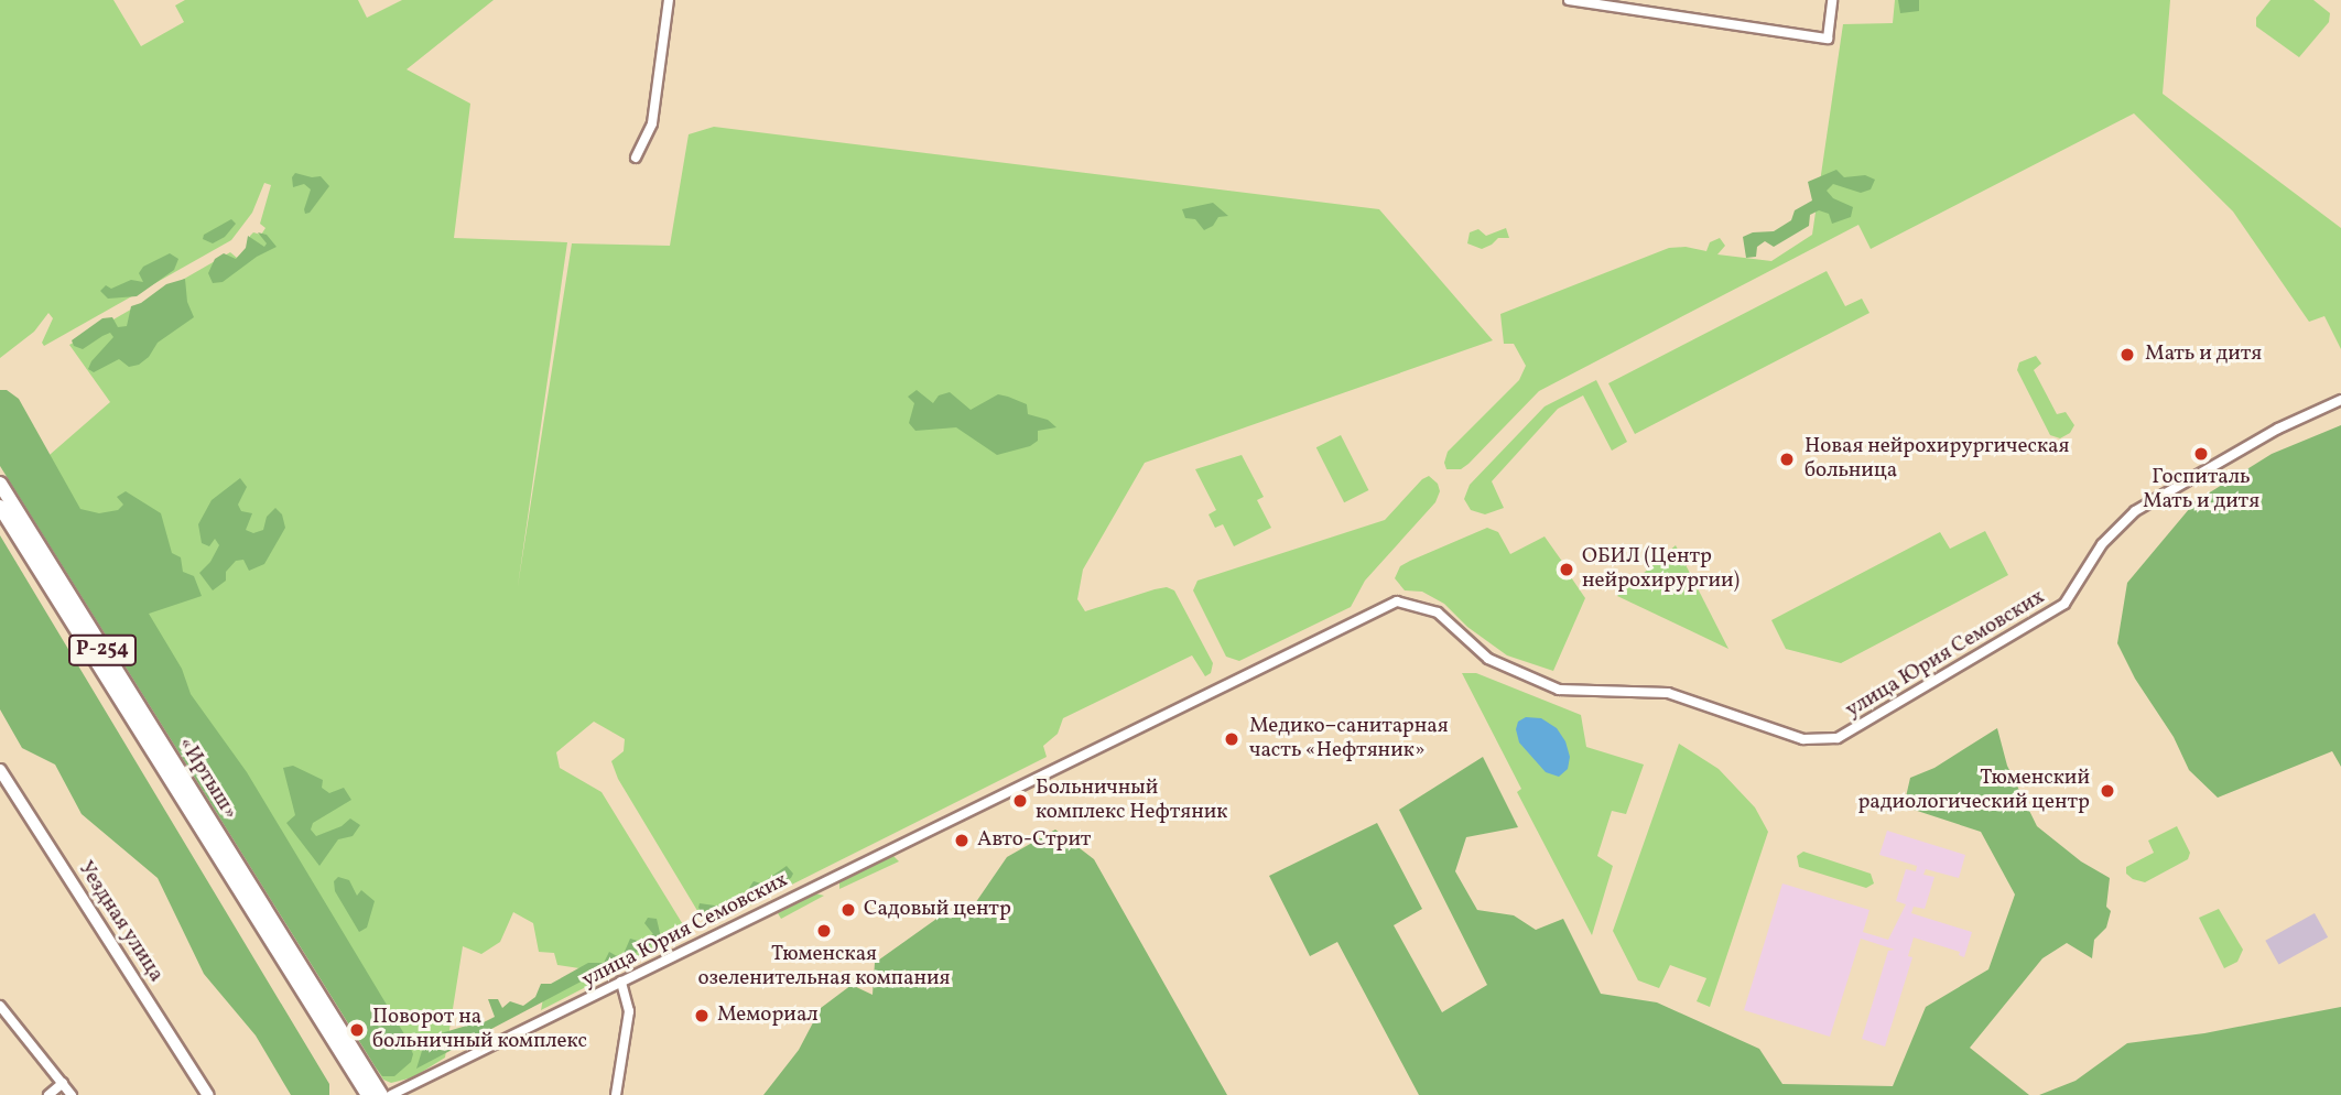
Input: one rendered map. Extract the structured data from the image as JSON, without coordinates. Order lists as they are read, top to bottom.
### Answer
{
  "streets": {
    "highway": ["Р-254", "«Иртыш»"],
    "street": ["улица Юрия Семовских", "Уездная улица"]
  },
  "places": [
    "Мать и дитя",
    "Госпиталь Мать и дитя",
    "Новая нейрохирургическая больница",
    "ОБИЛ (Центр нейрохирургии)",
    "Медико–санитарная часть «Нефтяник»",
    "Тюменский радиологический центр",
    "Больничный комплекс Нефтяник",
    "Авто-Стрит",
    "Садовый центр",
    "Тюменская озеленительная компания",
    "Мемориал",
    "Поворот на больничный комплекс"
  ]
}
